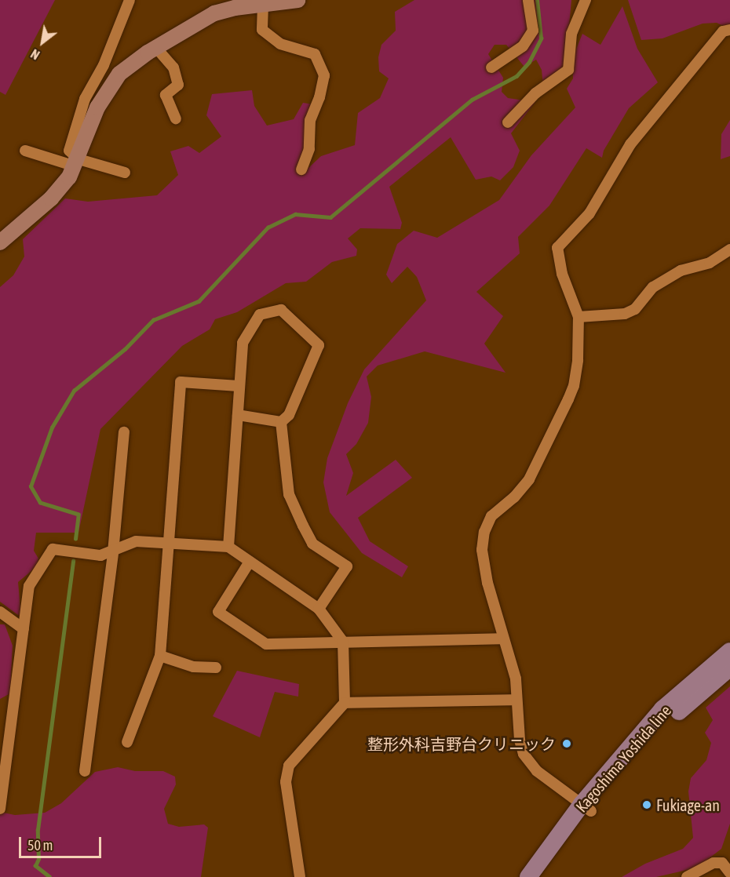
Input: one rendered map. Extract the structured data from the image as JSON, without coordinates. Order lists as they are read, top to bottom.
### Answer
{
  "streets": {
    "main road": ["Kagoshima Yoshida line"]
  },
  "places": ["整形外科吉野台クリニック", "Fukiage-an"],
  "scale_bar": "50 m",
  "north": "bottom left"
}
